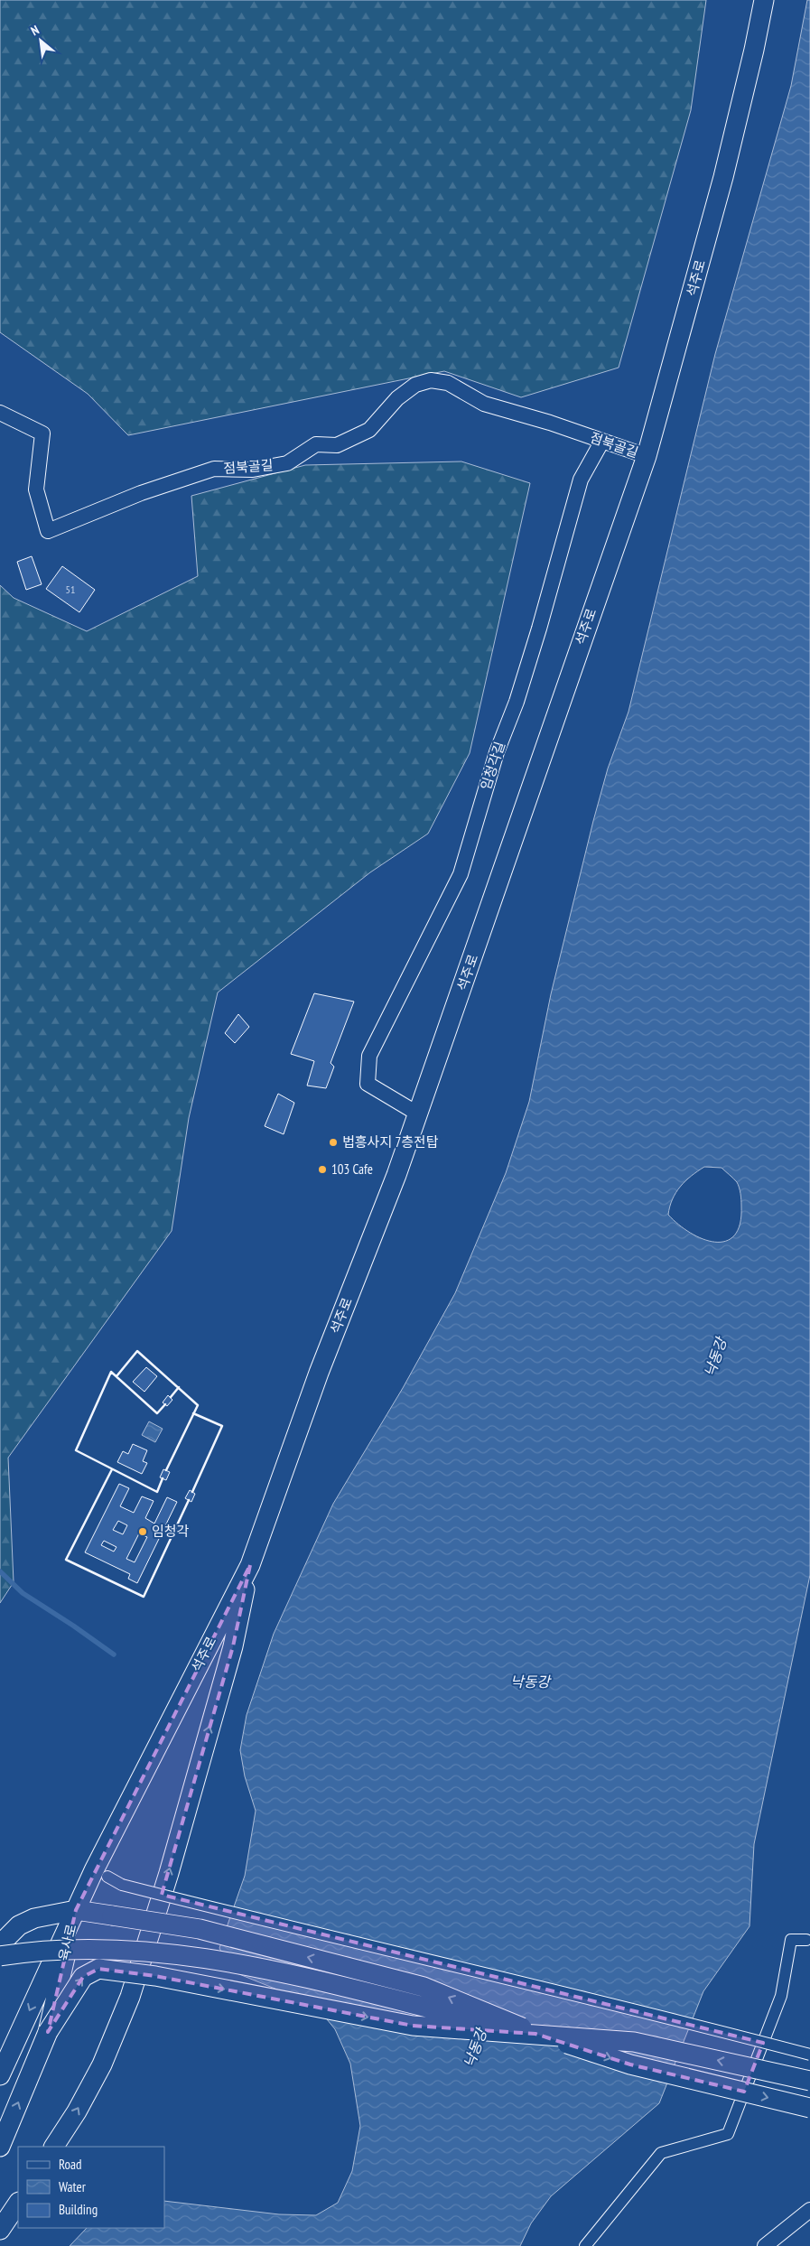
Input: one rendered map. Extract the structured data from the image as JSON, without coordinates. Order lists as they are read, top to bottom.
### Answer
{
  "streets": {
    "street": [
      "석주로",
      "점북골길",
      "임청각길",
      "육사로"
    ]
  },
  "crossings": [
    ["석주로", "점북골길"],
    ["석주로", "임청각길"],
    ["석주로", "육사로"],
    ["점북골길", "임청각길"]
  ],
  "water": ["낙동강"],
  "places": ["법흥사지 7층전탑", "103 Cafe", "임청각"],
  "house_numbers": ["51"],
  "legend": ["Road", "Water", "Building"],
  "north": "top left"
}
